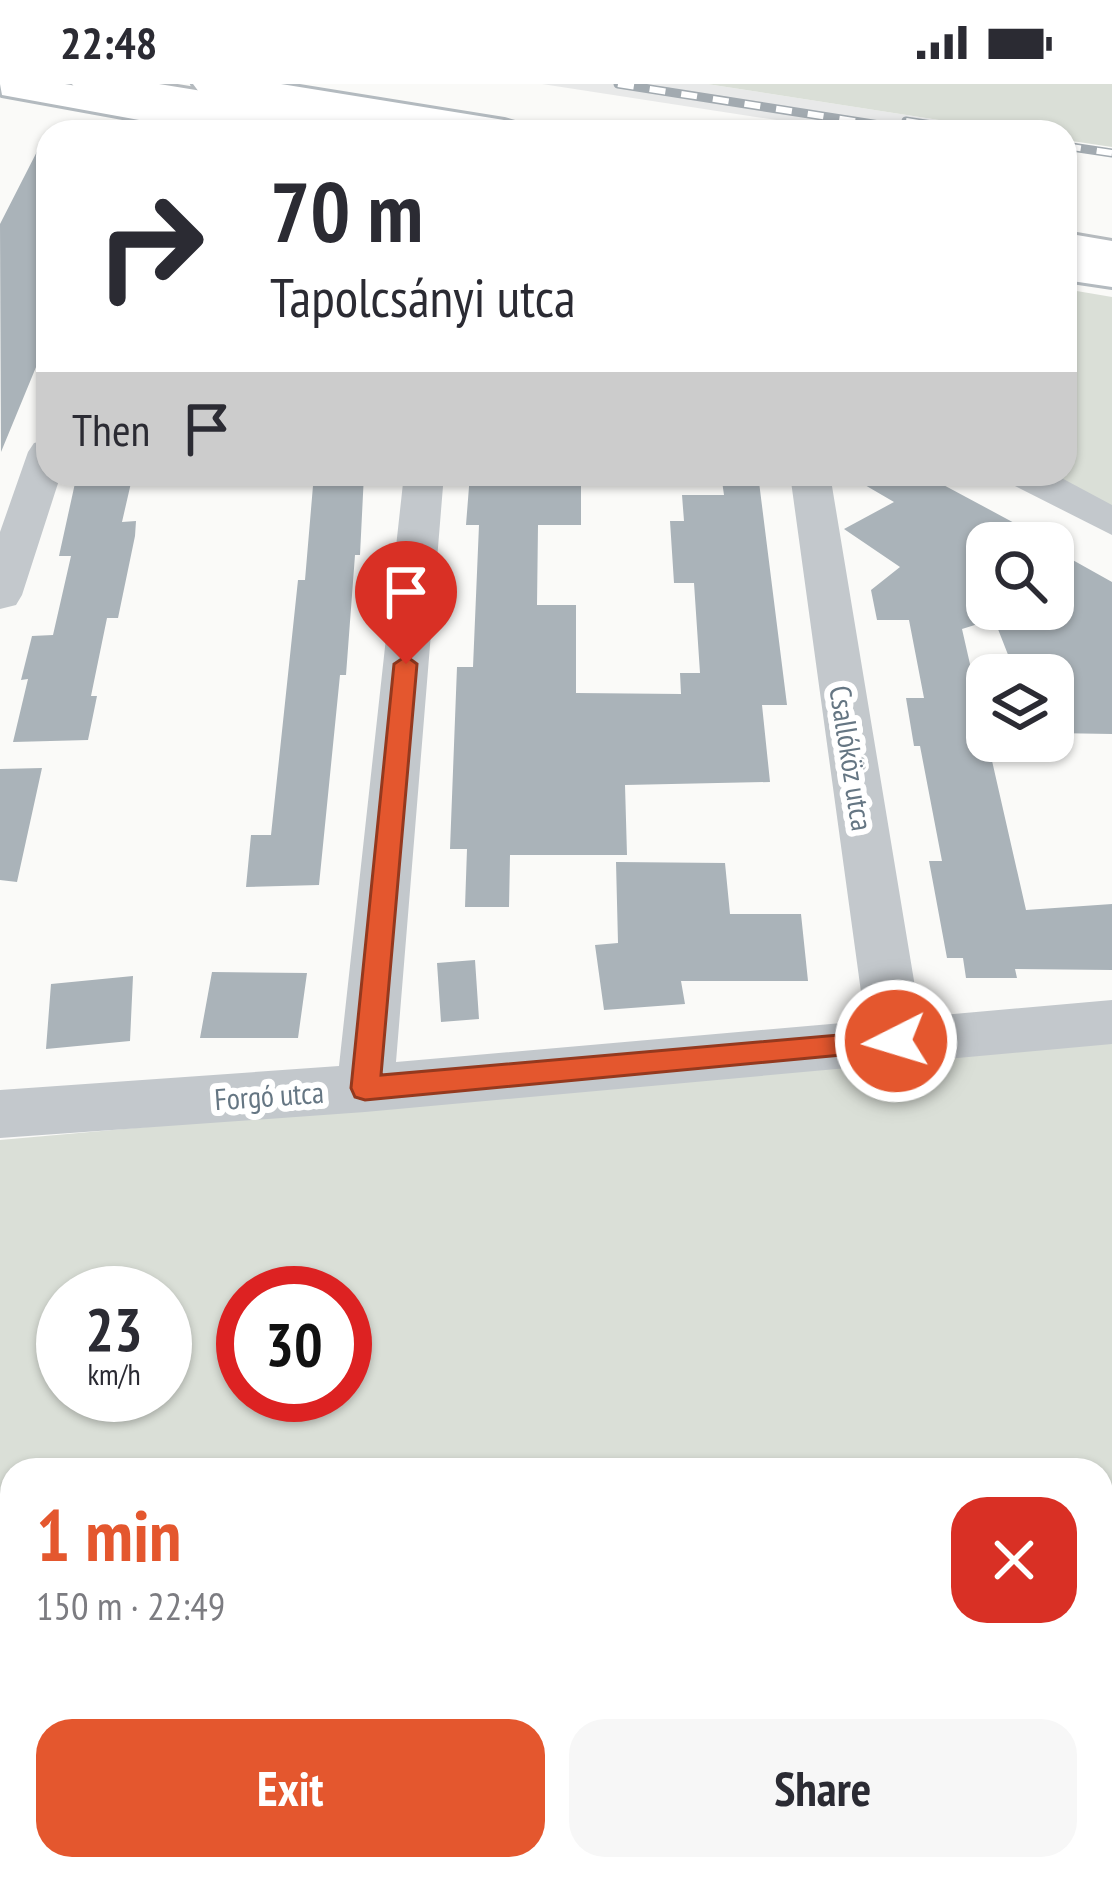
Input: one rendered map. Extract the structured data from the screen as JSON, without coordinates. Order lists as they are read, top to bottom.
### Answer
{
  "streets": {
    "street": ["Csallóköz utca", "Forgó utca"]
  },
  "crossings": [
    ["Csallóköz utca", "Forgó utca"]
  ],
  "page": {
    "status": "22:48",
    "turn": ["70 m", "Tapolcsányi utca"],
    "then": "Then",
    "speed": "23 km/h",
    "limit": "30",
    "heading": ["1 min", "150 m · 22:49"],
    "buttons": ["Exit", "Share"]
  }
}
